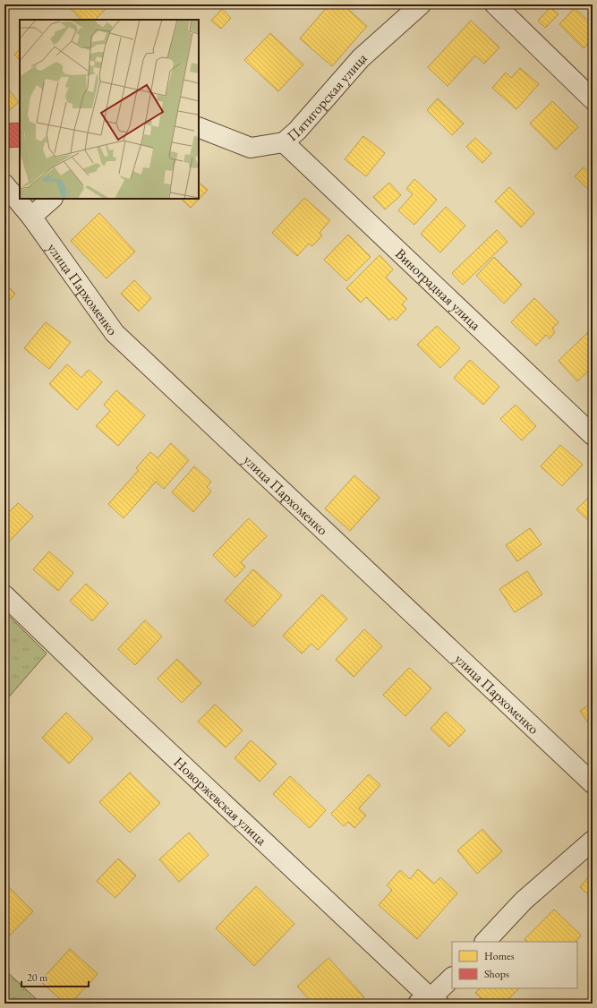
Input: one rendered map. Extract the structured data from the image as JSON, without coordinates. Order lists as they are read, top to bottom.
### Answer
{
  "streets": {
    "street": [
      "Пятигорская улица",
      "улица Пархоменко",
      "Виноградная улица",
      "Новоржевская улица"
    ]
  },
  "crossings": [
    ["Пятигорская улица", "Виноградная улица"]
  ],
  "legend": ["Homes", "Shops"],
  "scale_bar": "20 m"
}
